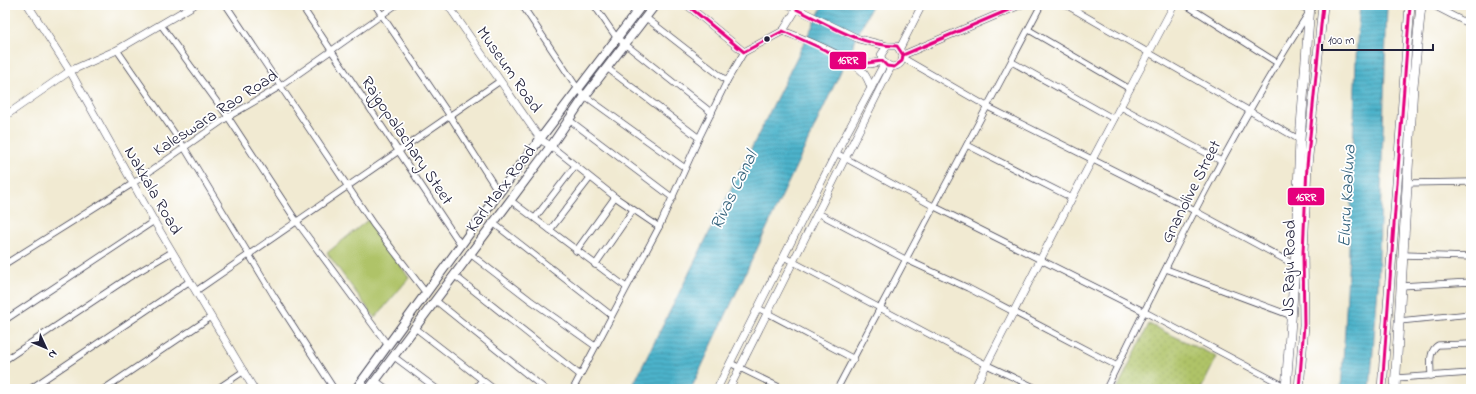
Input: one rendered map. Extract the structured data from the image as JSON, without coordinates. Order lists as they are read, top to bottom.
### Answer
{
  "streets": {
    "main road": ["Karl Marx Road", "JS Raju Road"],
    "street": [
      "Museum Road",
      "Kaleswara Rao Road",
      "Rajgopalachary Steet",
      "Nakkala Road",
      "Gnanolive Street"
    ]
  },
  "crossings": [
    ["Museum Road", "Karl Marx Road"],
    ["Kaleswara Rao Road", "Rajgopalachary Steet"],
    ["Kaleswara Rao Road", "Nakkala Road"],
    ["Rajgopalachary Steet", "Karl Marx Road"],
    ["Gnanolive Street", "JS Raju Road"]
  ],
  "water": ["Rivas Canal", "Eluru Kaaluva"],
  "lines": ["transit line 16RR"],
  "scale_bar": "100 m",
  "north": "bottom right"
}
